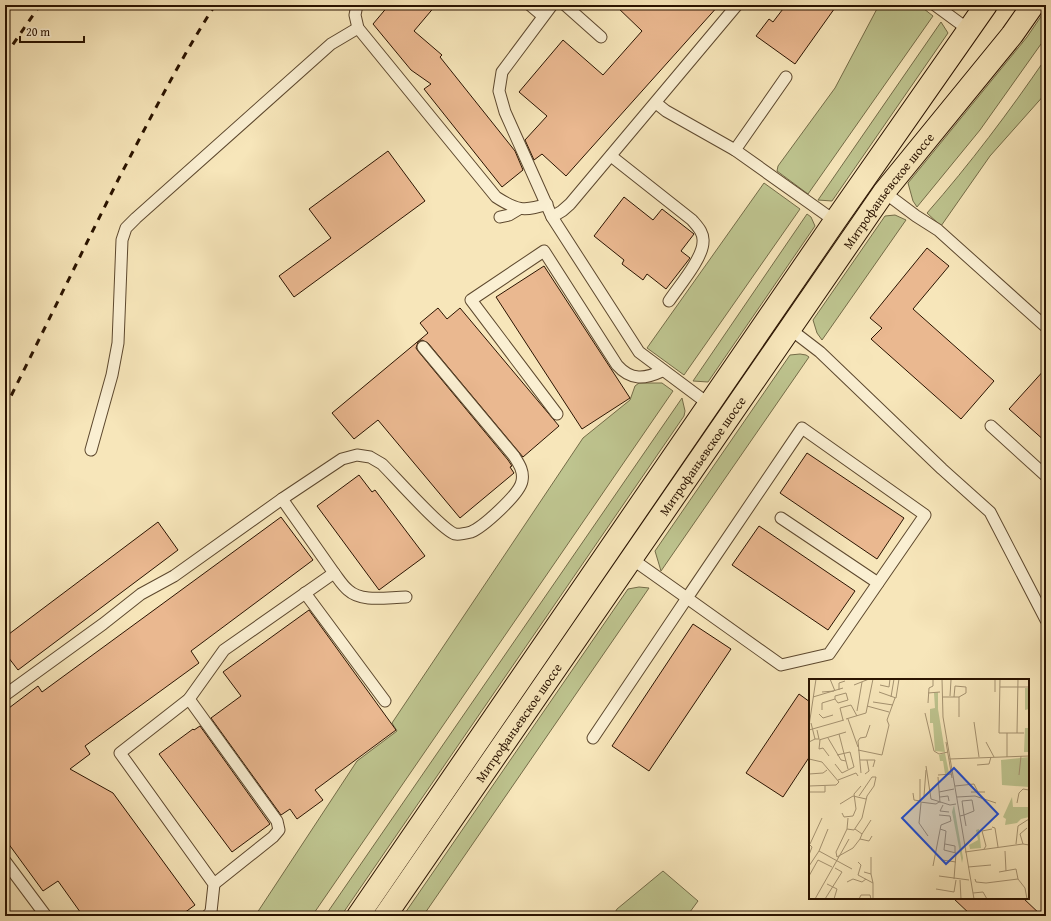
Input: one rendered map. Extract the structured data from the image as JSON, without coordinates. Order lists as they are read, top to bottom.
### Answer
{
  "streets": {
    "main road": ["Митрофаньевское шоссе"]
  },
  "scale_bar": "20 m"
}
